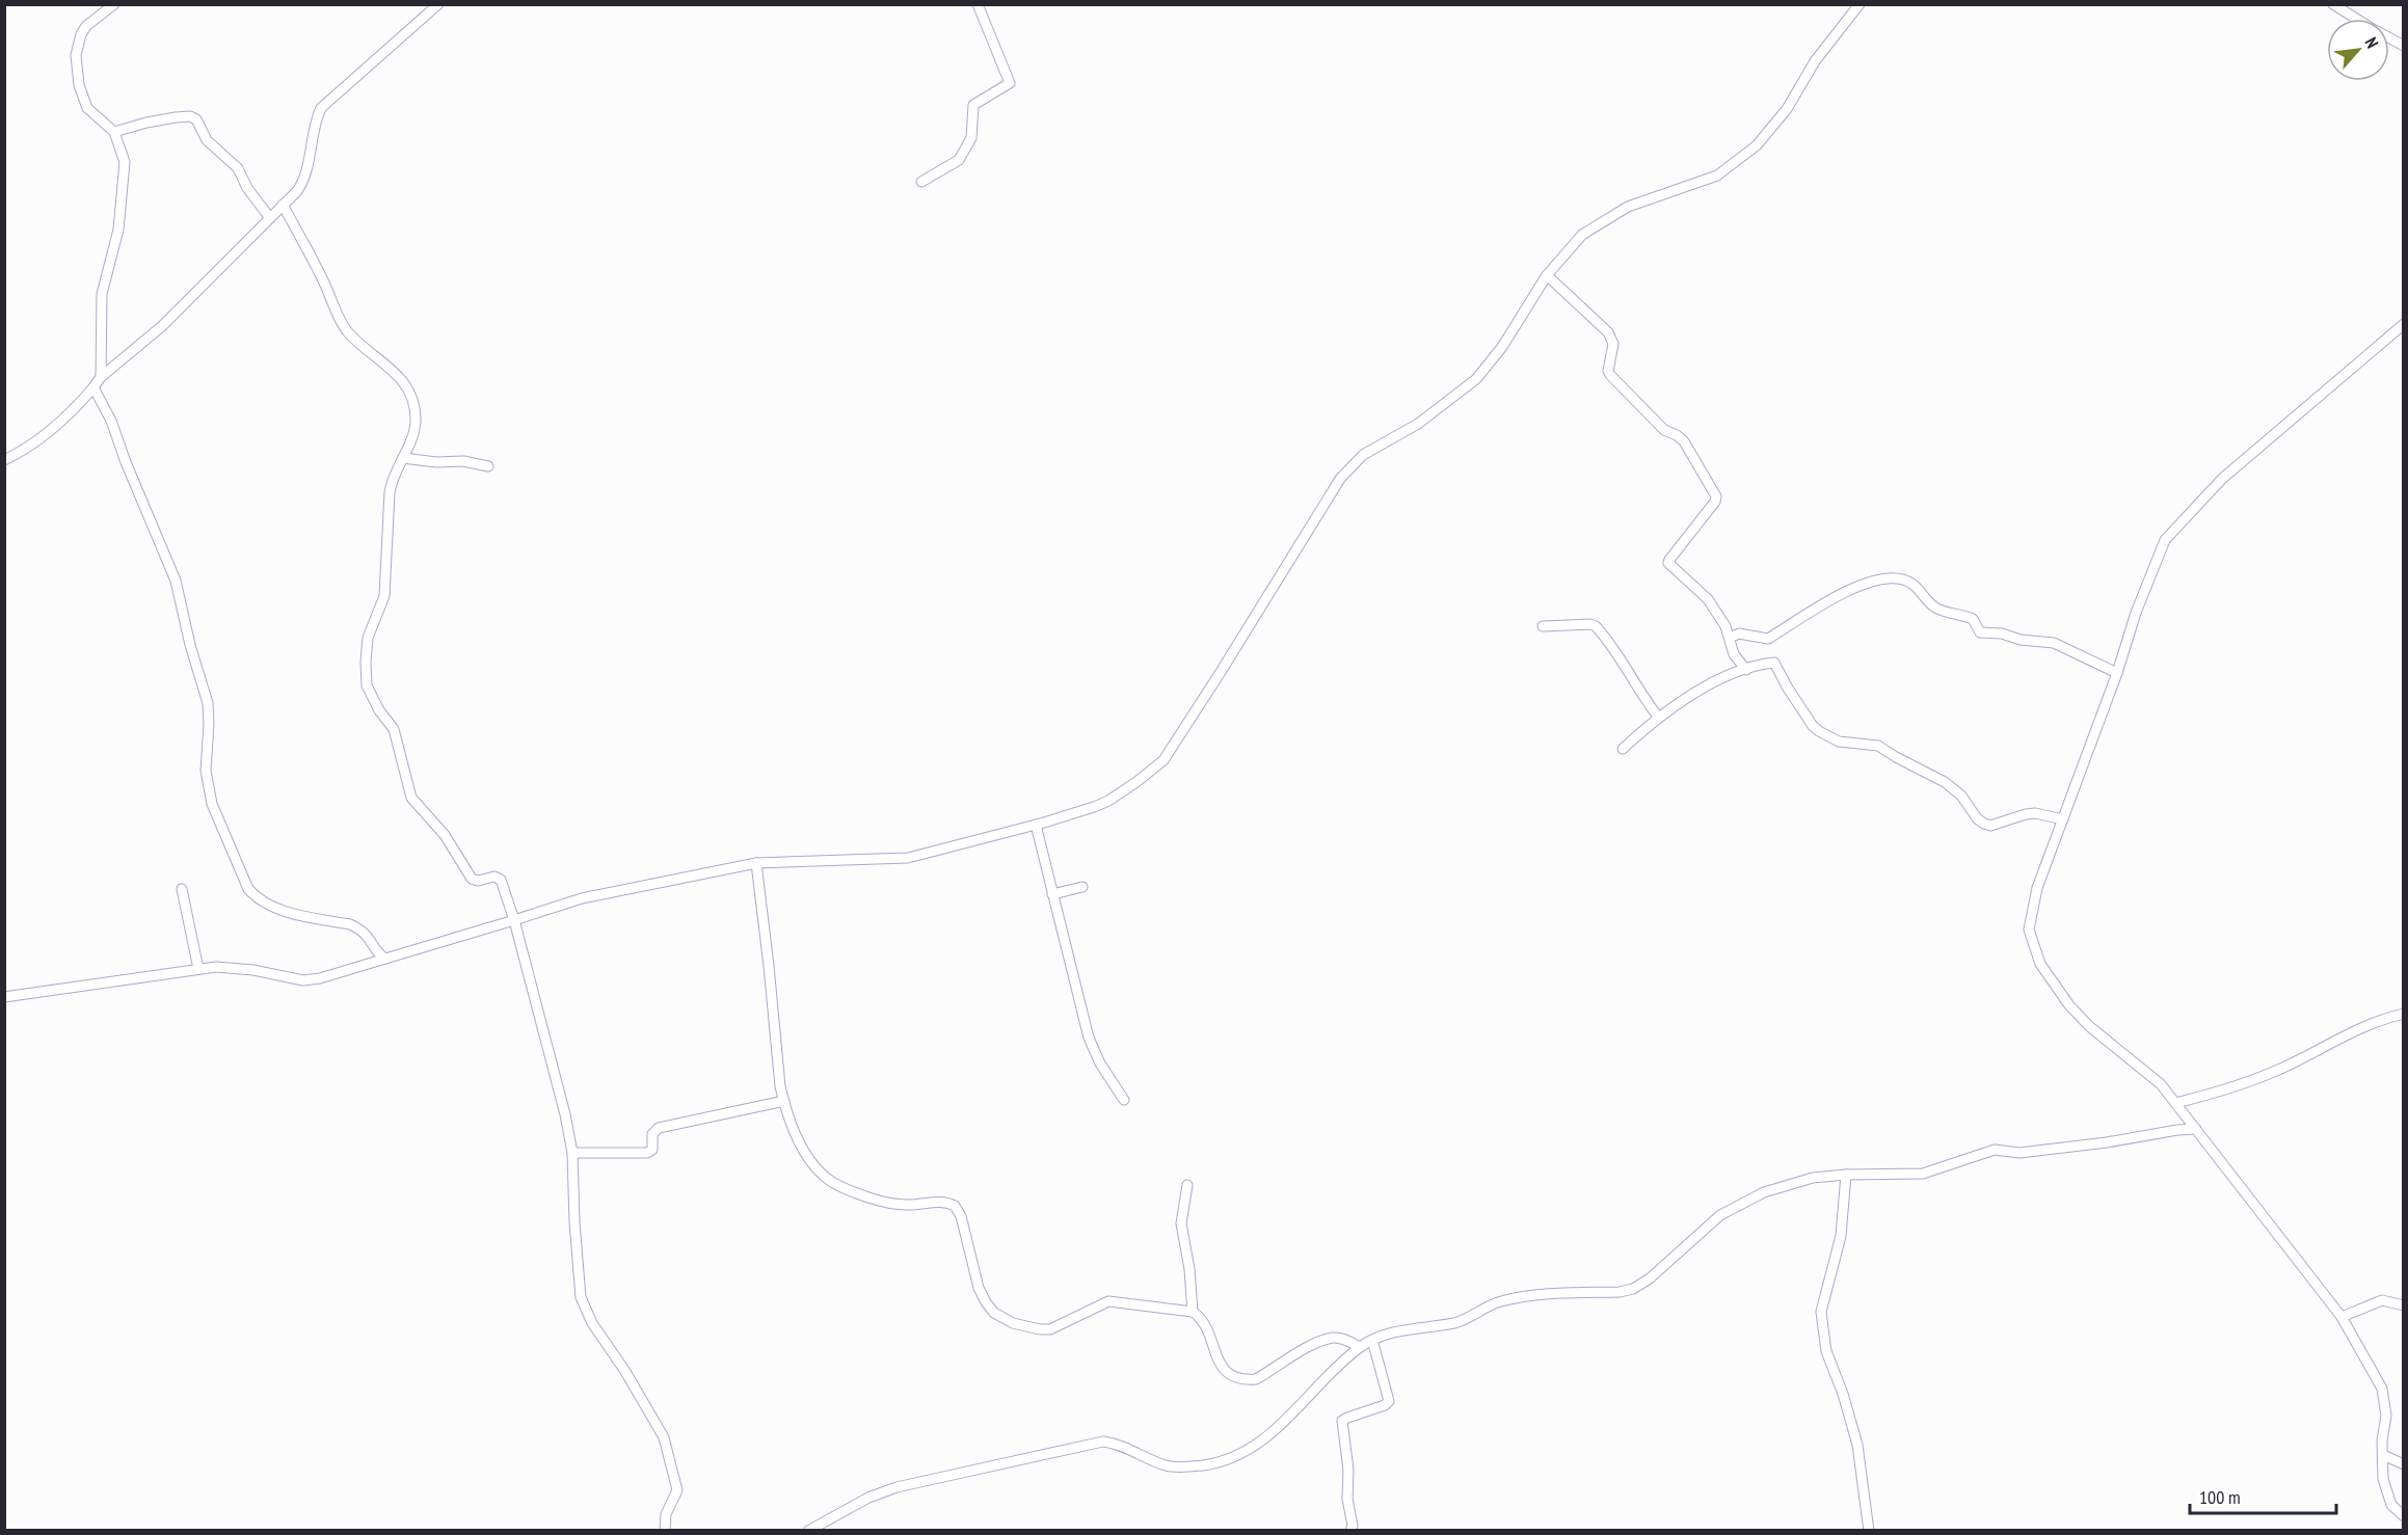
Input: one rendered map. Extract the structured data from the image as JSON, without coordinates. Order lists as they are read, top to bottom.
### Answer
{
  "scale_bar": "100 m",
  "north": "top right"
}
